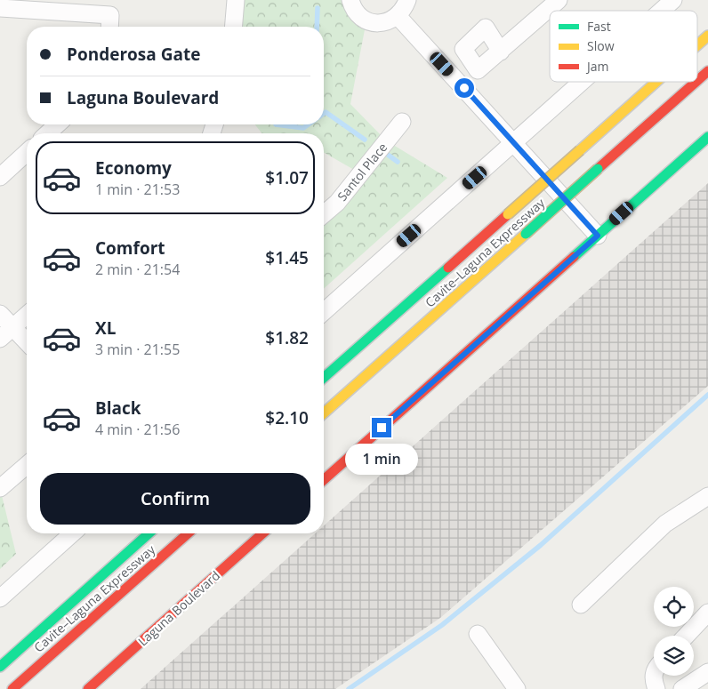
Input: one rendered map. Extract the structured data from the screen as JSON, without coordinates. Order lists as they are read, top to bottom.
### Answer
{
  "streets": {
    "main road": ["Cavite–Laguna Expressway", "Laguna Boulevard"],
    "street": ["Santol Place"]
  },
  "legend": ["Fast", "Slow", "Jam"],
  "page": {
    "banner": ["Ponderosa Gate", "Laguna Boulevard"],
    "list": [
      {
        "name": "Economy",
        "note": "1 min · 21:53",
        "value": "$1.07"
      },
      {
        "name": "Comfort",
        "note": "2 min · 21:54",
        "value": "$1.45"
      },
      {
        "name": "XL",
        "note": "3 min · 21:55",
        "value": "$1.82"
      },
      {
        "name": "Black",
        "note": "4 min · 21:56",
        "value": "$2.10"
      }
    ],
    "bubble": "1 min",
    "buttons": "Confirm"
  }
}
